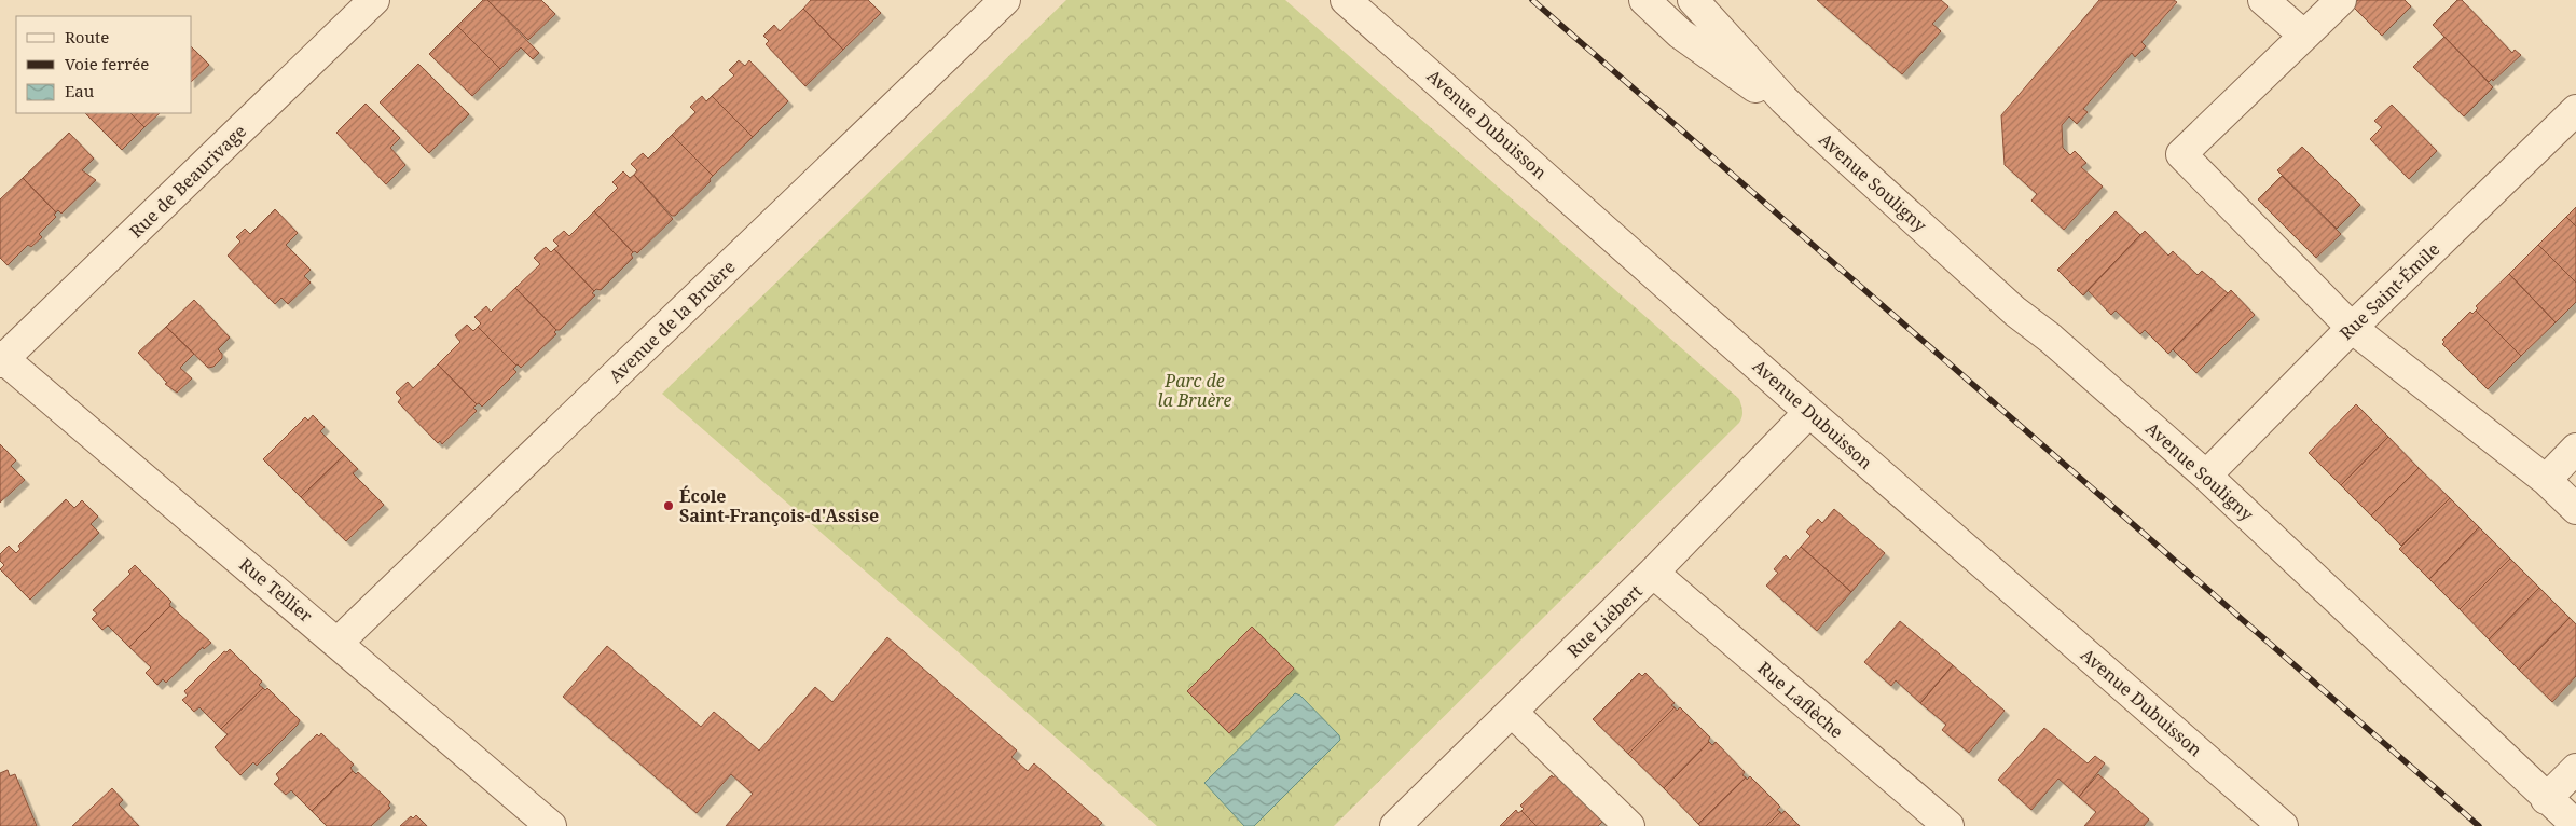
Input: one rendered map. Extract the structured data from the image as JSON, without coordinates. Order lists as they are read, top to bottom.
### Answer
{
  "streets": {
    "street": [
      "Avenue Dubuisson",
      "Rue de Beaurivage",
      "Avenue Souligny",
      "Rue Saint-Émile",
      "Avenue de la Bruère",
      "Rue Tellier",
      "Rue Liébert",
      "Rue Laflèche"
    ]
  },
  "crossings": [
    ["Avenue Dubuisson", "Rue Liébert"],
    ["Rue de Beaurivage", "Rue Tellier"],
    ["Avenue Souligny", "Rue Saint-Émile"],
    ["Avenue de la Bruère", "Rue Tellier"],
    ["Rue Liébert", "Rue Laflèche"]
  ],
  "parks": ["Parc de la Bruère"],
  "places": ["École Saint-François-d'Assise"],
  "legend": ["Route", "Voie ferrée", "Eau"]
}
